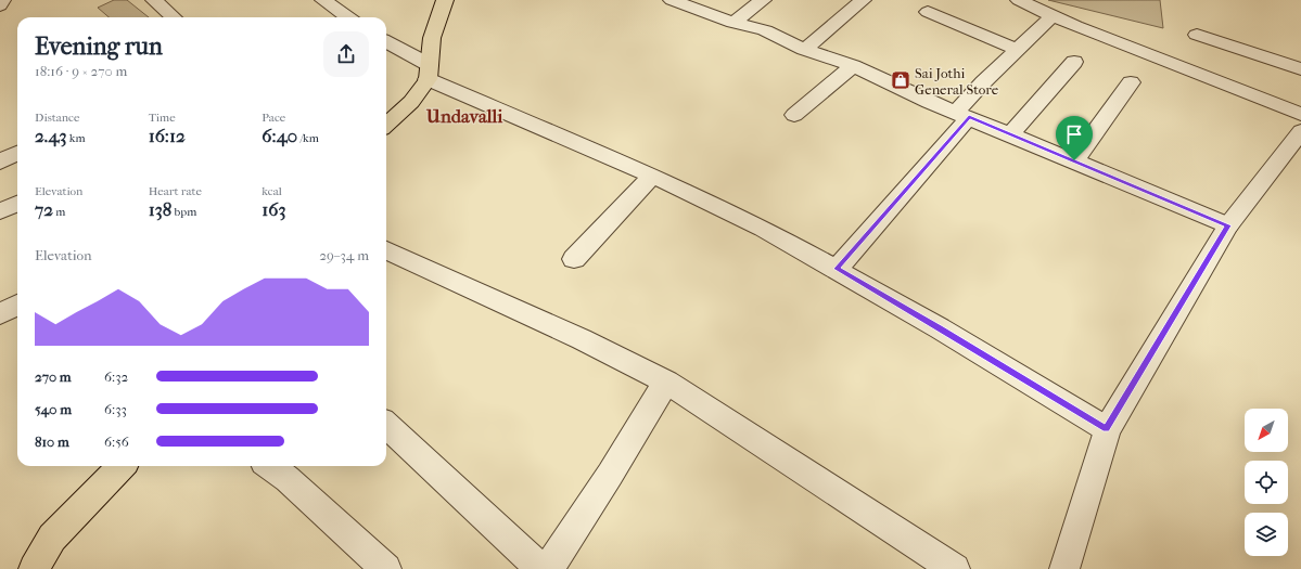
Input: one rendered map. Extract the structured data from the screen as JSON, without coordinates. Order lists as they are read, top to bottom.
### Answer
{
  "districts": ["Undavalli"],
  "places": {
    "shop": ["Sai Jothi General Store"]
  },
  "north": "bottom left",
  "page": {
    "heading": ["Evening run", "18:16 · 9 × 270 m"],
    "stats": [
      ["Distance", "2.43 km"],
      ["Time", "16:12"],
      ["Pace", "6:40 /km"],
      ["Elevation", "72 m"],
      ["Heart rate", "138 bpm"],
      ["kcal", "163"]
    ],
    "chart": ["Elevation", "29–34 m"],
    "list": [
      {
        "name": "270 m",
        "note": "6:32"
      },
      {
        "name": "540 m",
        "note": "6:33"
      },
      {
        "name": "810 m",
        "note": "6:56"
      }
    ]
  }
}
